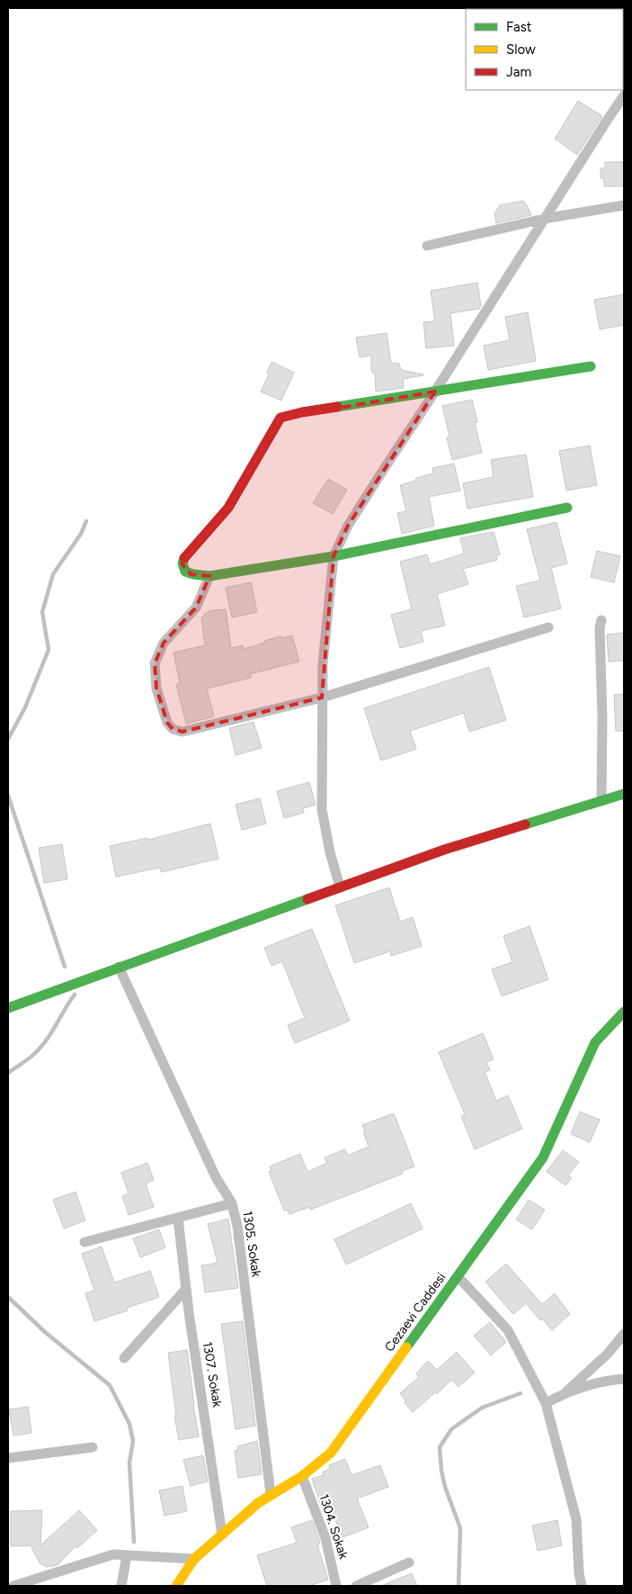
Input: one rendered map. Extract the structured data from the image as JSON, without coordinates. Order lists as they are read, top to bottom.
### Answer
{
  "streets": {
    "street": [
      "1305. Sokak",
      "Cezaevi Caddesi",
      "1307. Sokak",
      "1304. Sokak"
    ]
  },
  "crossings": [
    ["1305. Sokak", "Cezaevi Caddesi"],
    ["Cezaevi Caddesi", "1307. Sokak"],
    ["Cezaevi Caddesi", "1304. Sokak"]
  ],
  "legend": ["Fast", "Slow", "Jam"]
}
